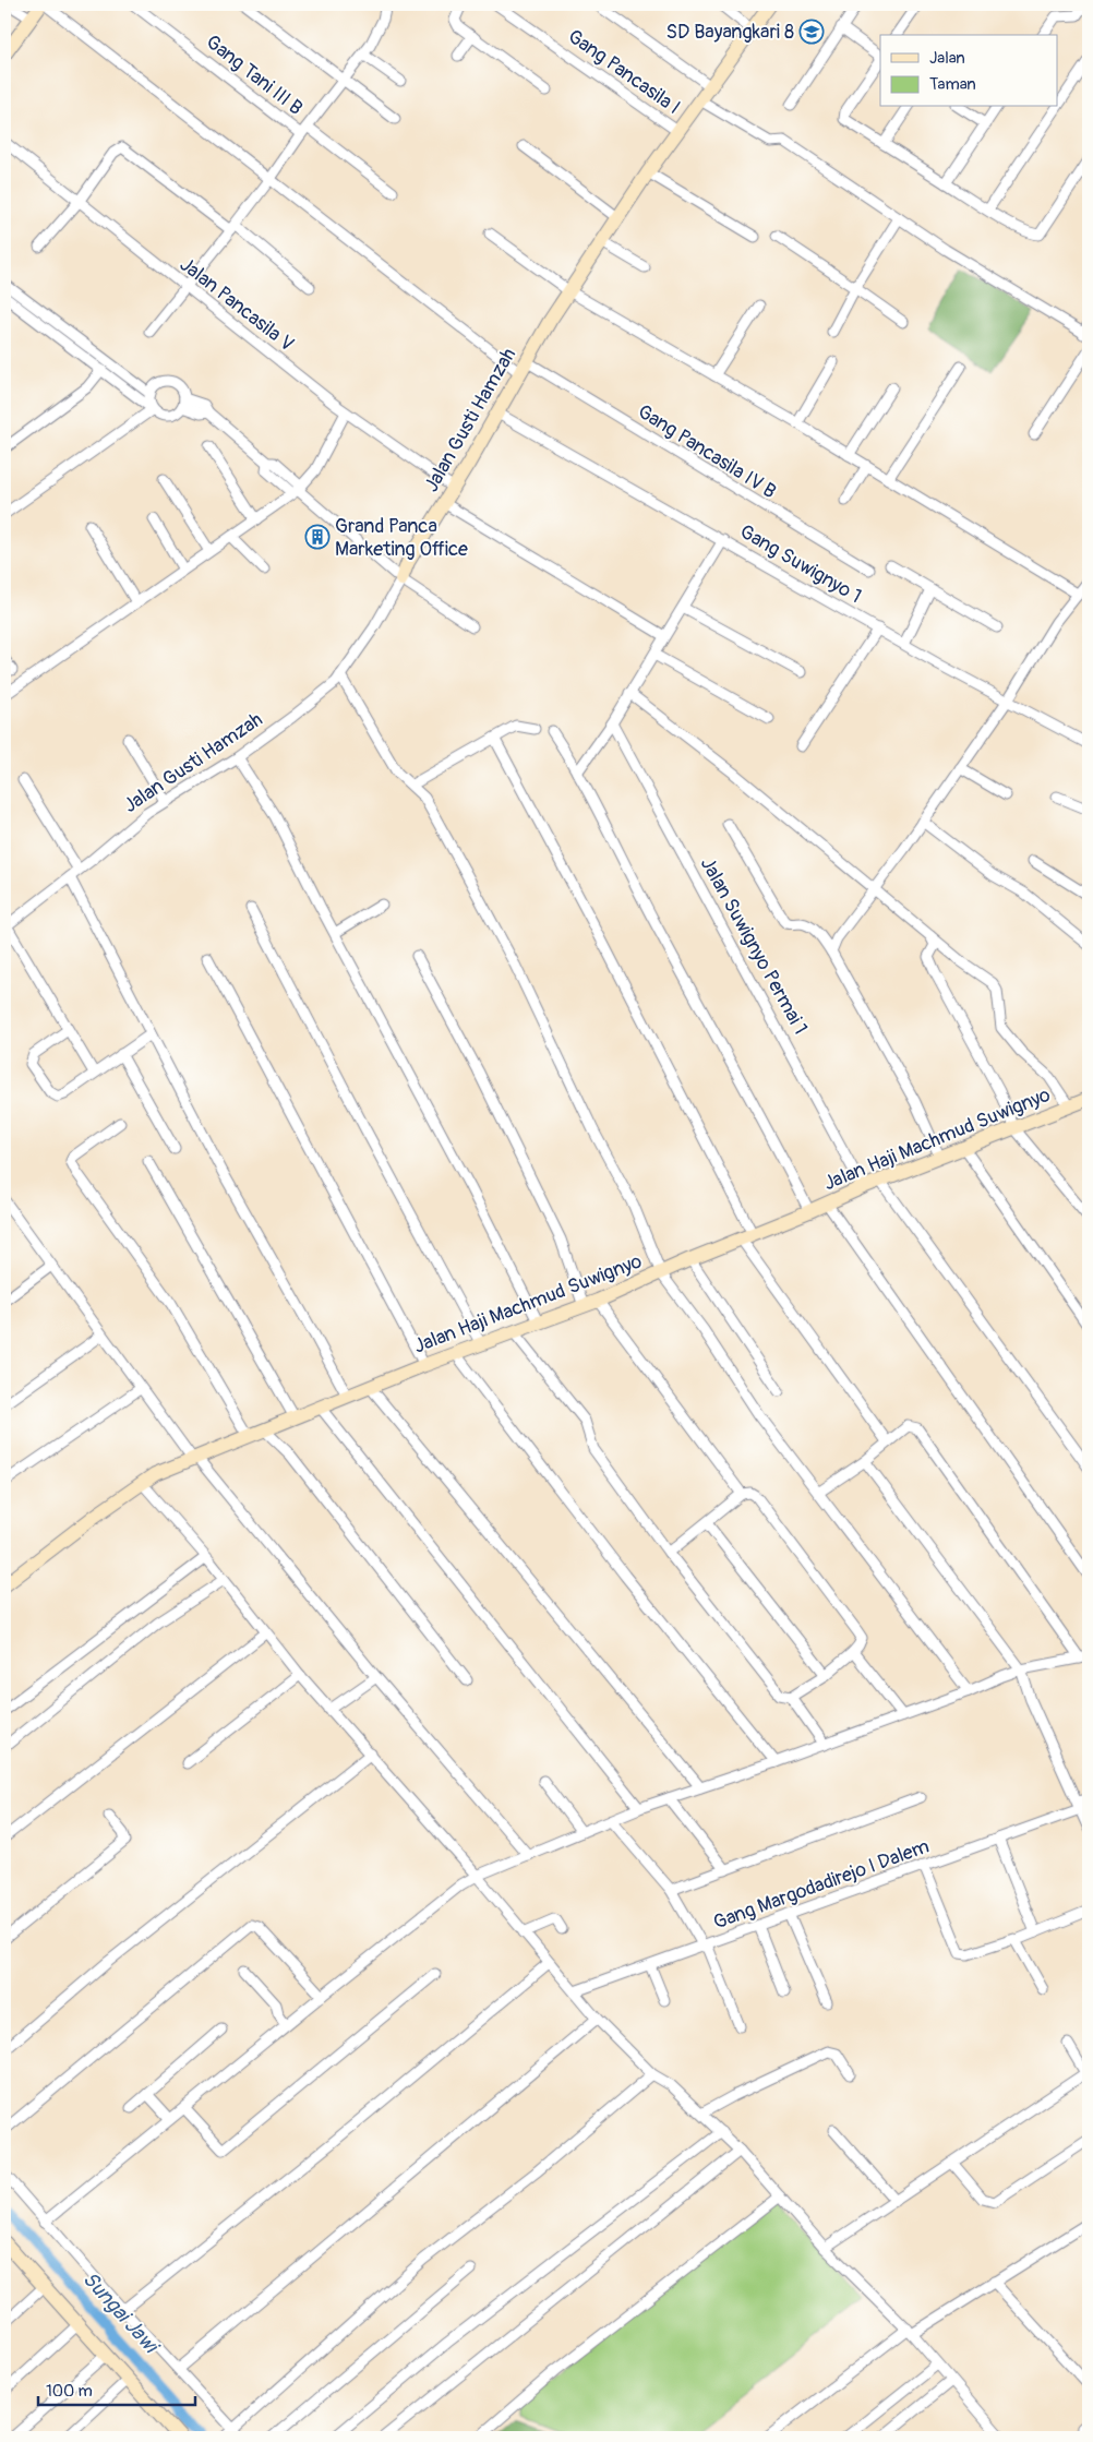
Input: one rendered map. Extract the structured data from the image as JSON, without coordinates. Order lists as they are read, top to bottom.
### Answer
{
  "streets": {
    "street": [
      "Gang Pancasila I",
      "Gang Tani III B",
      "Jalan Pancasila V",
      "Jalan Gusti Hamzah",
      "Gang Pancasila IV B",
      "Gang Suwignyo 1",
      "Jalan Suwignyo Permai 1",
      "Jalan Haji Machmud Suwignyo",
      "Gang Margodadirejo I Dalem"
    ]
  },
  "crossings": [
    ["Gang Pancasila I", "Jalan Gusti Hamzah"],
    ["Jalan Pancasila V", "Jalan Gusti Hamzah"],
    ["Jalan Gusti Hamzah", "Gang Pancasila IV B"],
    ["Jalan Gusti Hamzah", "Gang Suwignyo 1"],
    ["Jalan Suwignyo Permai 1", "Jalan Haji Machmud Suwignyo"]
  ],
  "water": ["Sungai Jawi"],
  "places": {
    "school or university": ["SD Bayangkari 8"],
    "building": ["Grand Panca Marketing Office"]
  },
  "legend": ["Jalan", "Taman"],
  "scale_bar": "100 m"
}
